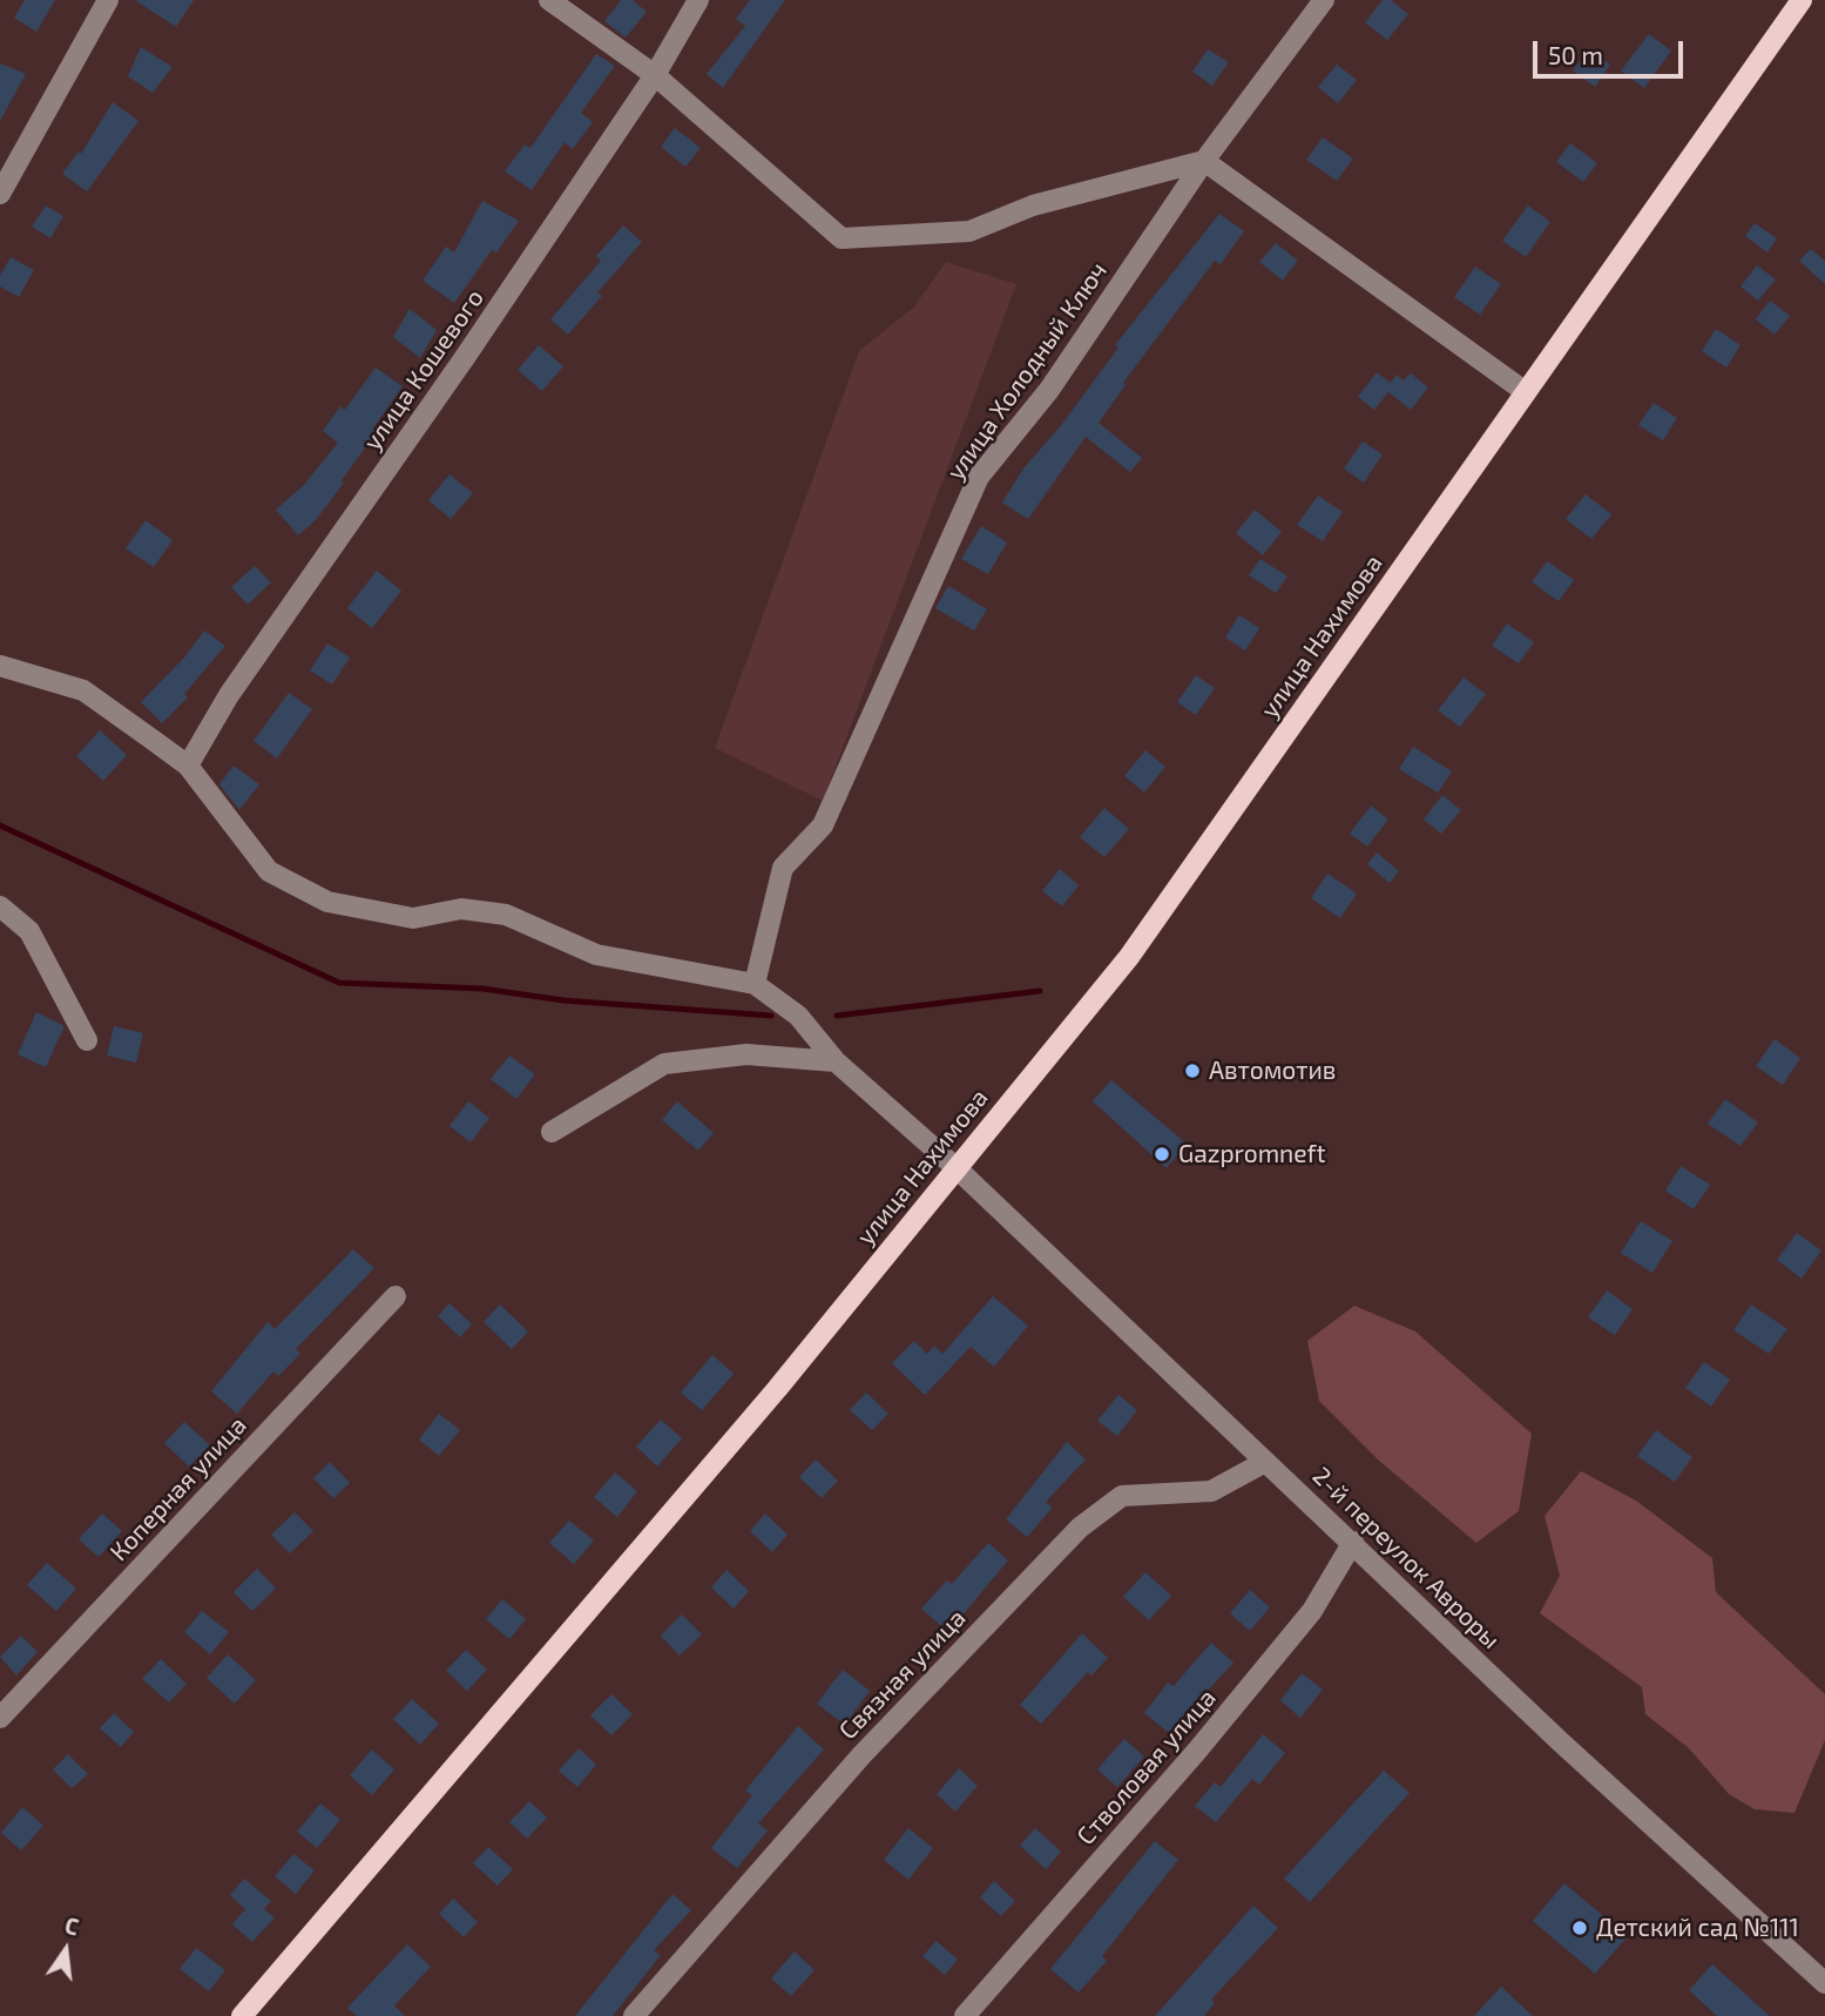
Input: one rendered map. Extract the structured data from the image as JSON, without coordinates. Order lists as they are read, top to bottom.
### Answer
{
  "streets": {
    "main road": ["улица Нахимова"],
    "street": [
      "улица Кошевого",
      "улица Холодный Ключ",
      "Коперная улица",
      "2-й переулок Авроры",
      "Связная улица",
      "Стволовая улица"
    ]
  },
  "crossings": [
    ["улица Холодный Ключ", "2-й переулок Авроры"],
    ["улица Нахимова", "2-й переулок Авроры"],
    ["2-й переулок Авроры", "Связная улица"],
    ["2-й переулок Авроры", "Стволовая улица"]
  ],
  "places": ["Автомотив", "Gazpromneft", "Детский сад №111"],
  "scale_bar": "50 m",
  "north": "top"
}
